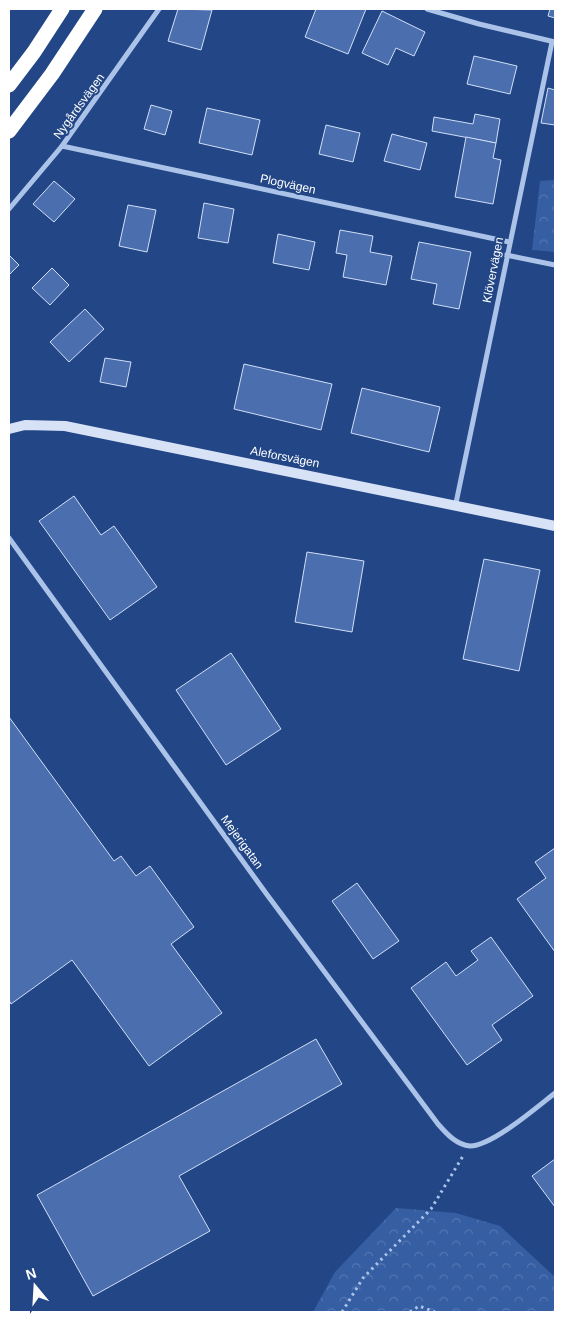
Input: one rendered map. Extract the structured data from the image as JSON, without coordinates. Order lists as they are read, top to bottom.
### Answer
{
  "streets": {
    "street": [
      "Nygårdsvägen",
      "Plogvägen",
      "Klövervägen",
      "Aleforsvägen",
      "Mejerigatan"
    ]
  },
  "crossings": [
    ["Nygårdsvägen", "Plogvägen"],
    ["Plogvägen", "Klövervägen"],
    ["Klövervägen", "Aleforsvägen"]
  ],
  "north": "top"
}
